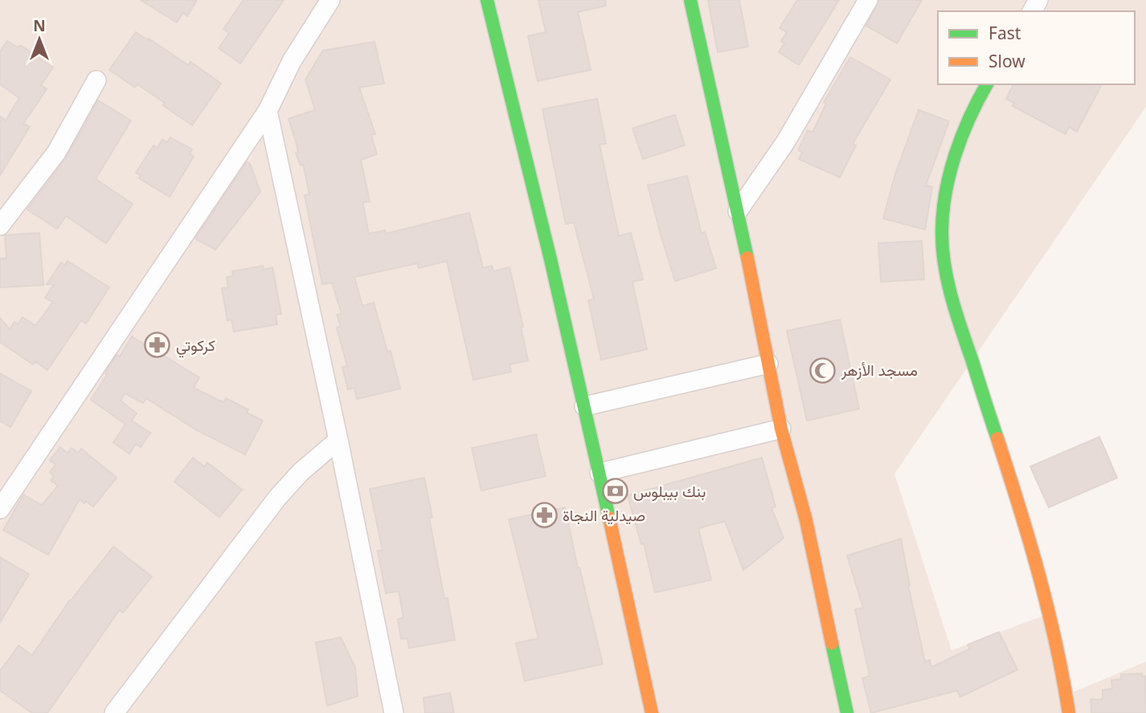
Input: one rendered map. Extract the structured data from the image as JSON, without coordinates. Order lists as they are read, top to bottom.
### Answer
{
  "places": {
    "pharmacy": ["كركوتي", "صيدلية النجاة"],
    "mosque": ["مسجد الأزهر"],
    "bank": ["بنك بيبلوس"]
  },
  "legend": ["Fast", "Slow"],
  "north": "top"
}
